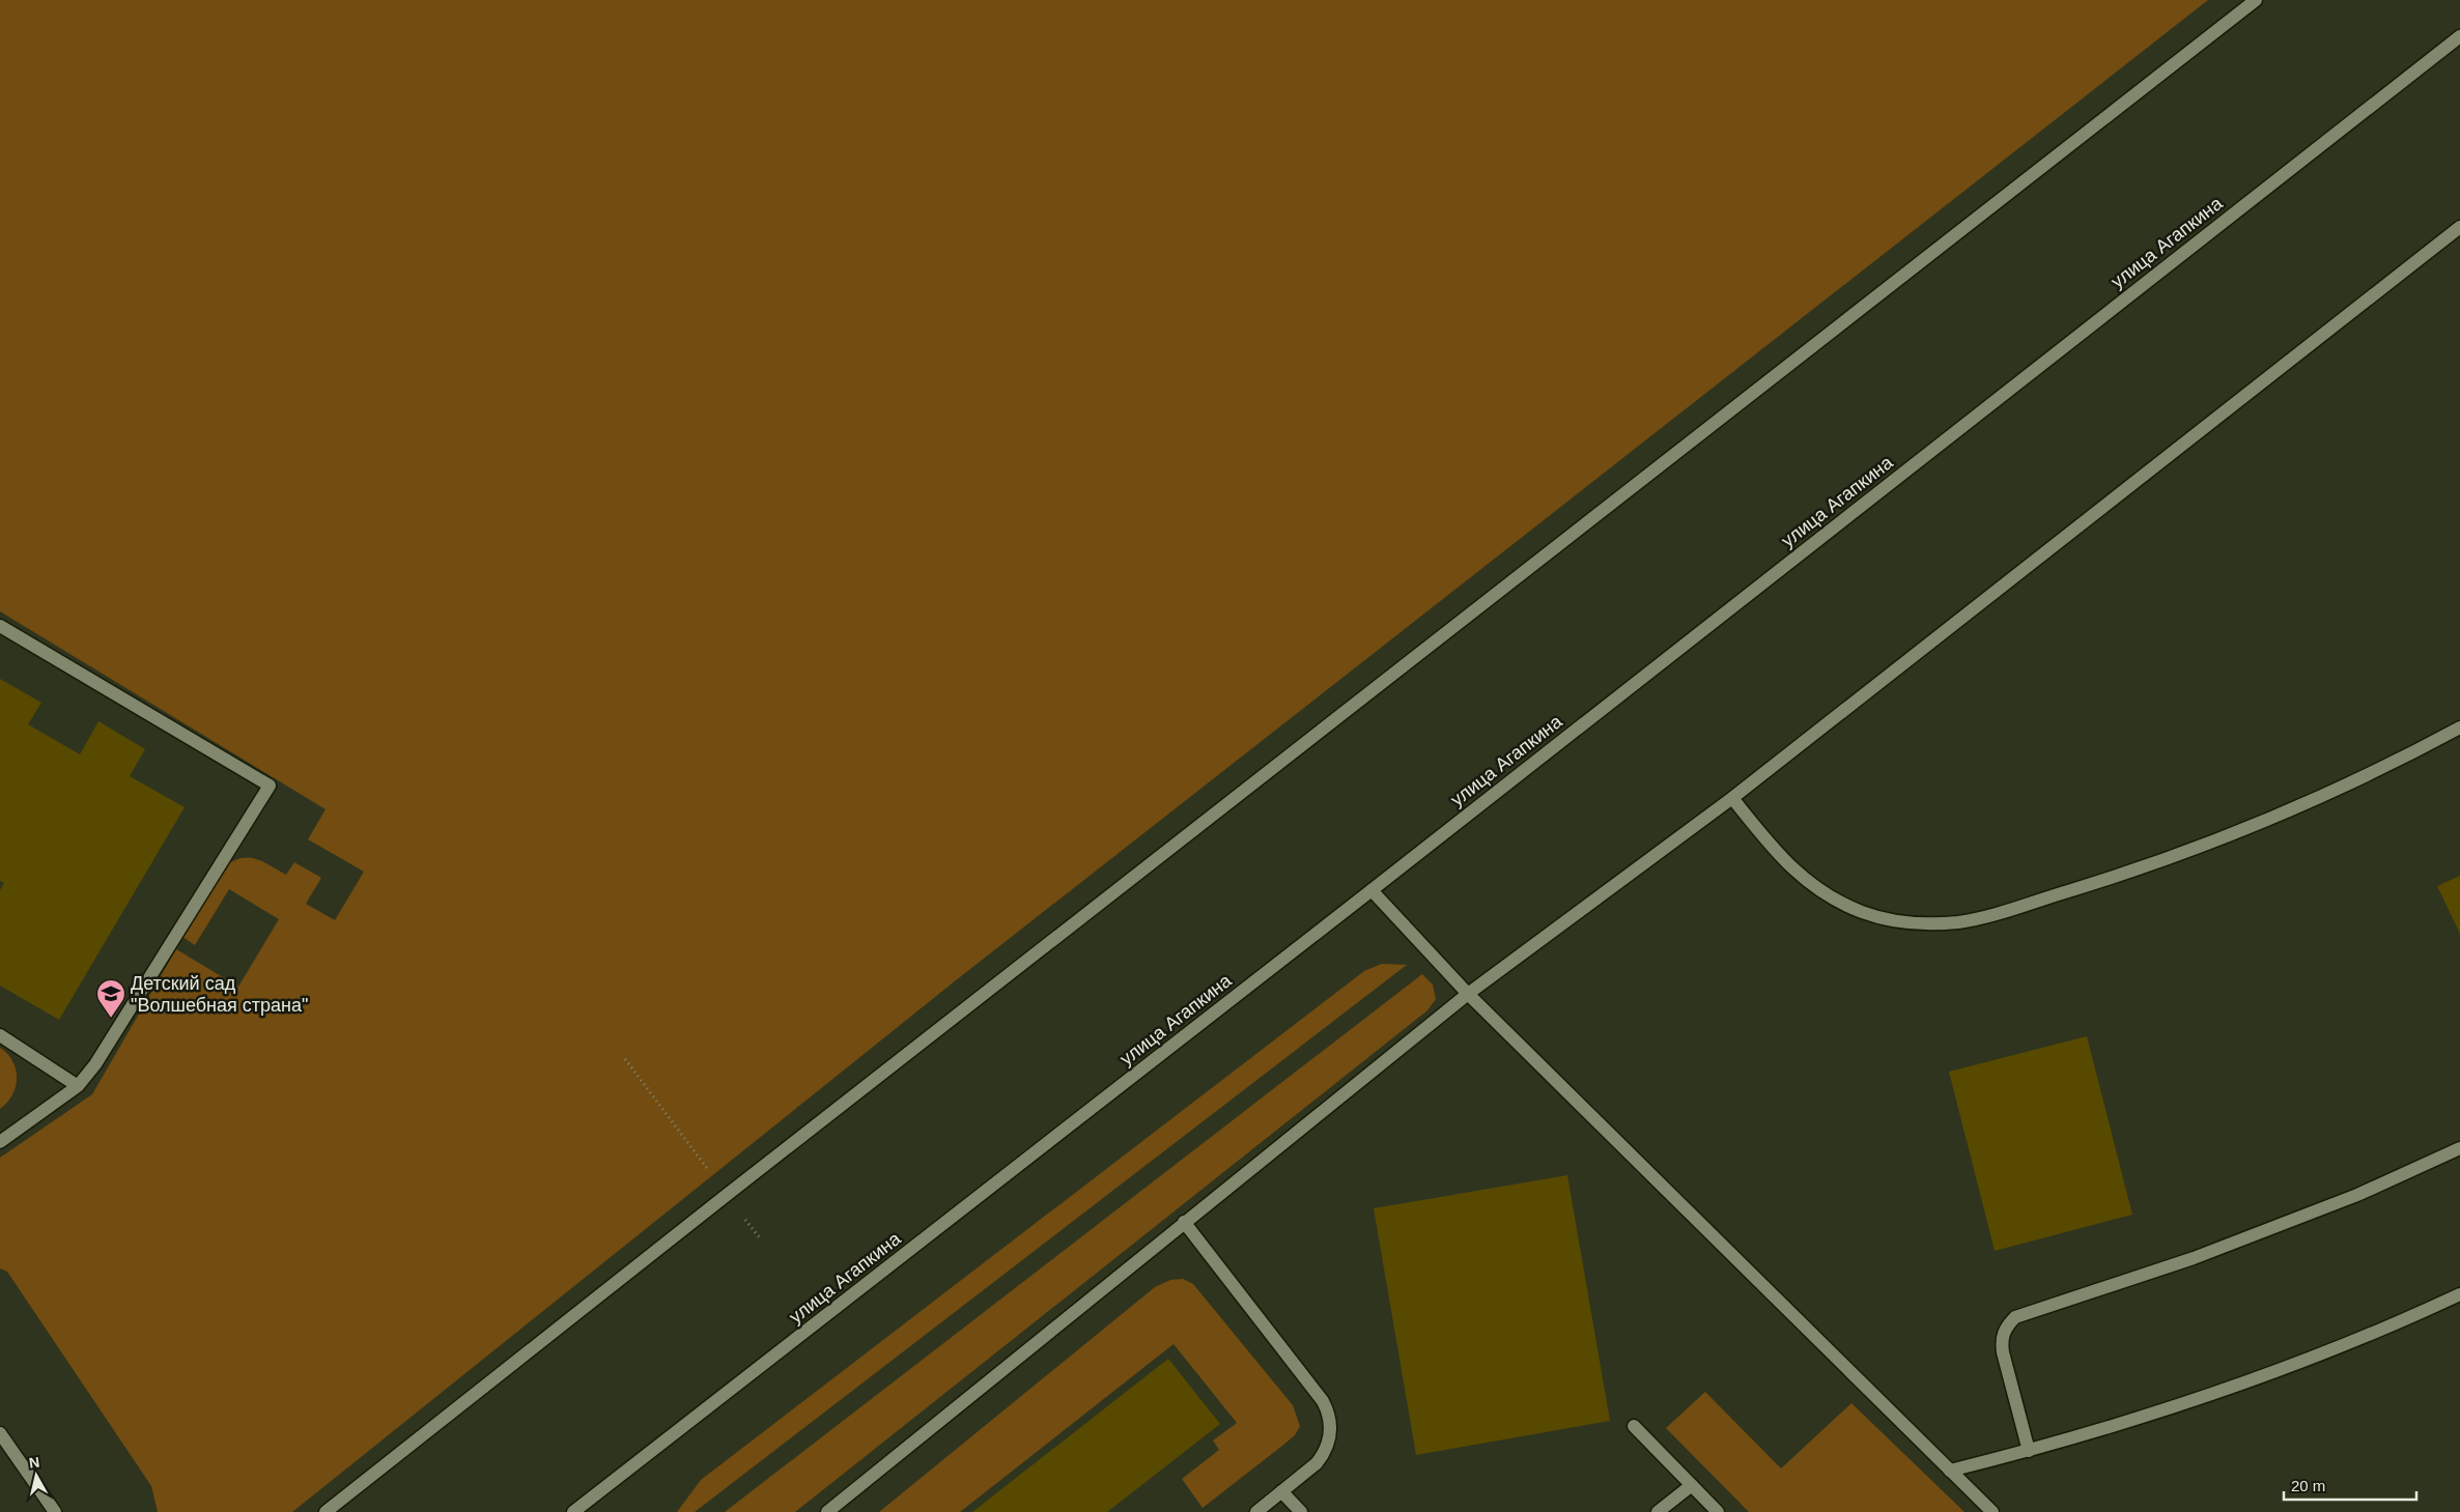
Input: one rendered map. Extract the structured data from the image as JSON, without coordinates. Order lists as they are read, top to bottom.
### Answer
{
  "streets": {
    "main road": ["улица Агапкина"]
  },
  "places": {
    "school or university": ["Детский сад \"Волшебная страна\""]
  },
  "scale_bar": "20 m",
  "north": "top"
}
